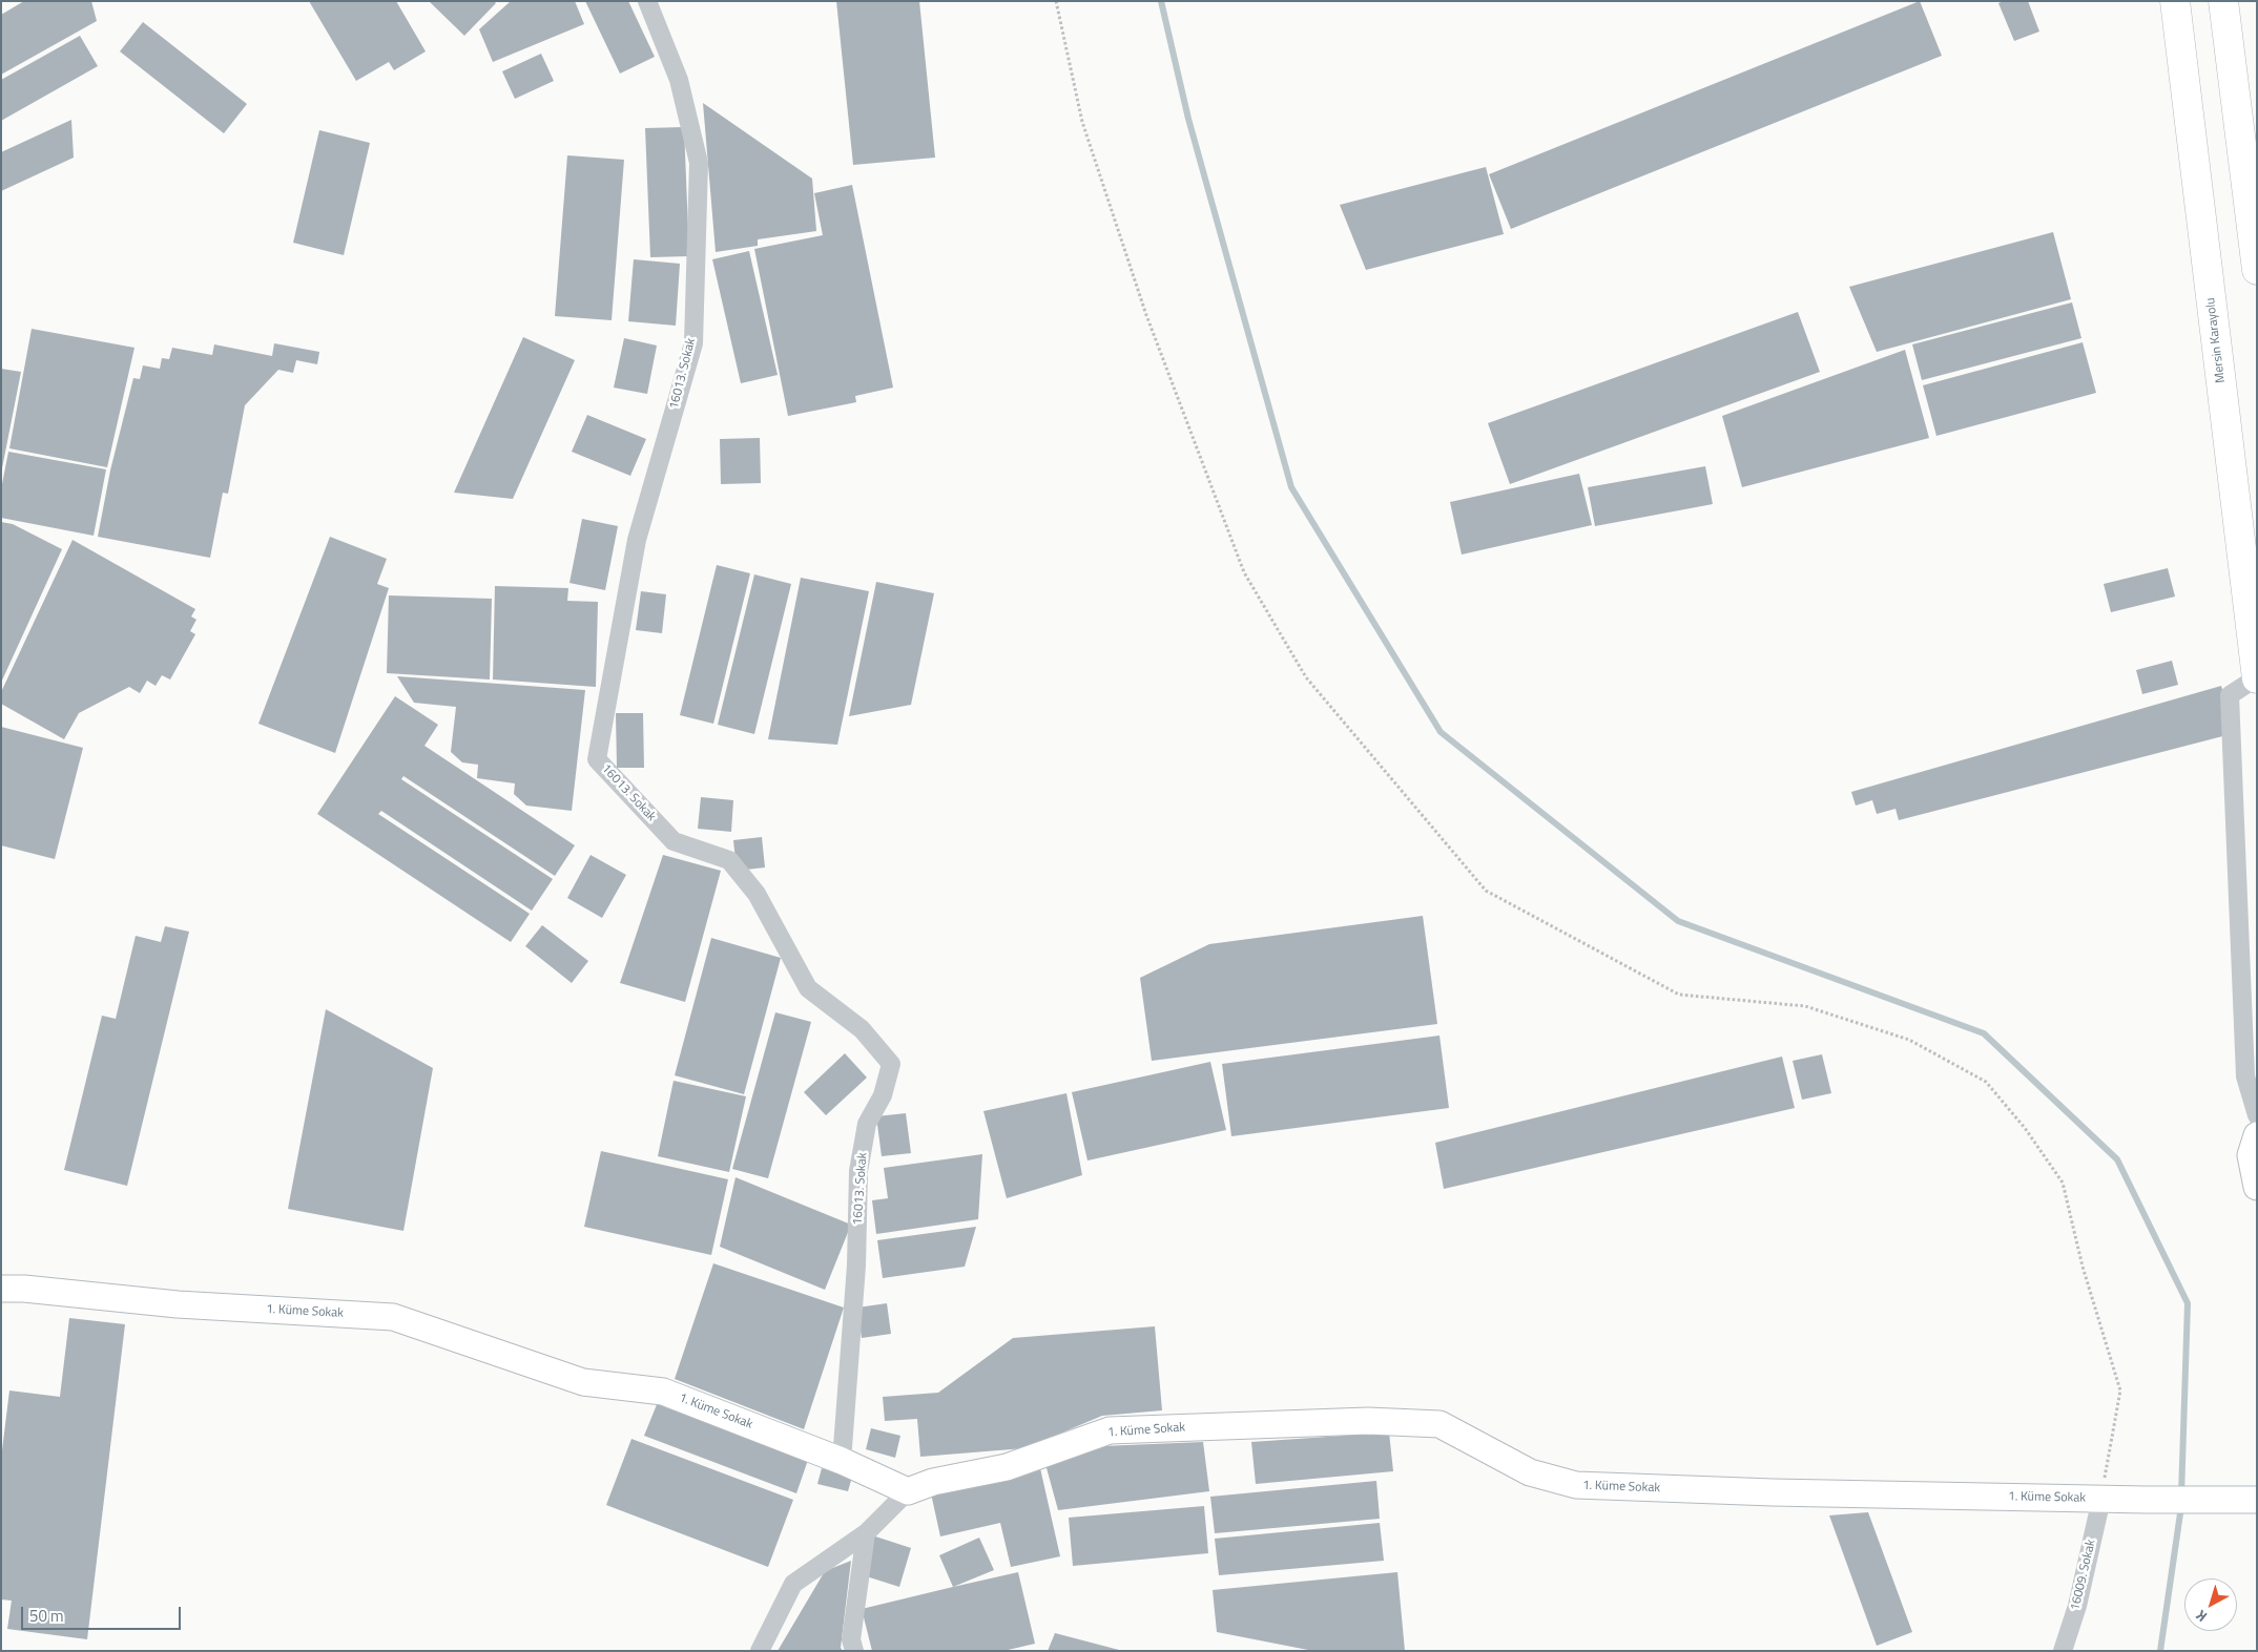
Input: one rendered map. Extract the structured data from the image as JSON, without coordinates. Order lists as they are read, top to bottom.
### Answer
{
  "streets": {
    "highway": ["Mersin Karayolu"],
    "street": ["16013. Sokak", "1. Küme Sokak", "16009. Sokak"]
  },
  "crossings": [
    ["16013. Sokak", "1. Küme Sokak"],
    ["1. Küme Sokak", "16009. Sokak"]
  ],
  "scale_bar": "50 m",
  "north": "bottom left"
}
